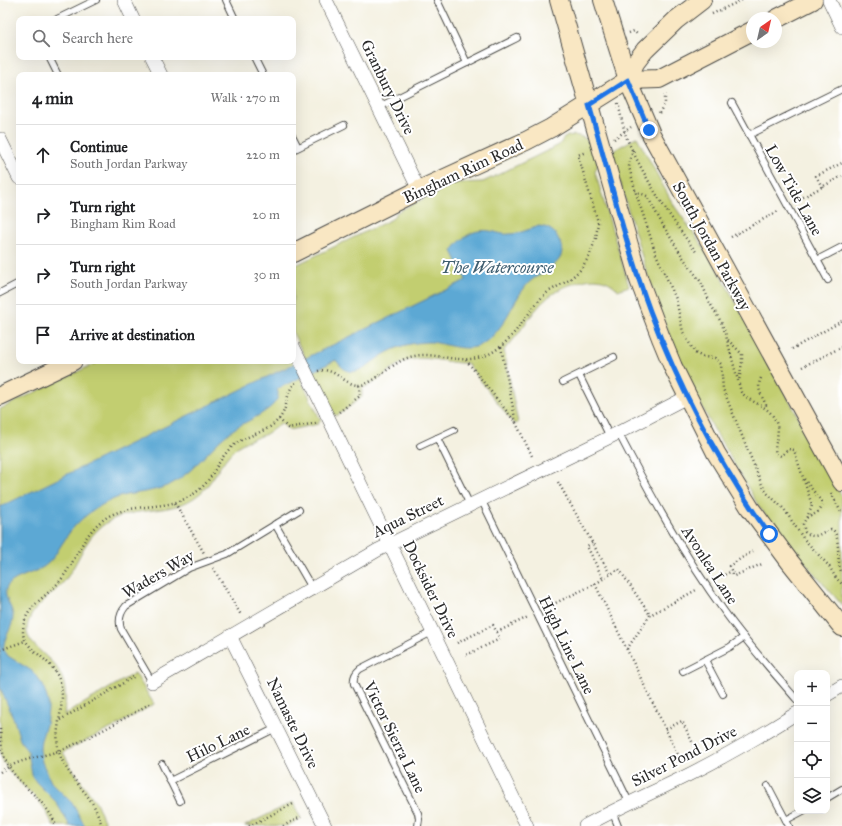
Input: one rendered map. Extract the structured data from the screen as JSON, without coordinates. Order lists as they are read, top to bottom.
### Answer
{
  "streets": {
    "street": [
      "Granbury Drive",
      "Bingham Rim Road",
      "South Jordan Parkway",
      "Aqua Street",
      "Docksider Drive",
      "Namaste Drive",
      "Silver Pond Drive"
    ],
    "lane": [
      "Low Tide Lane",
      "Avonlea Lane",
      "Waders Way",
      "High Line Lane",
      "Victor Sierra Lane",
      "Hilo Lane"
    ]
  },
  "crossings": [
    ["Granbury Drive", "Bingham Rim Road"],
    ["Bingham Rim Road", "South Jordan Parkway"],
    ["Aqua Street", "Avonlea Lane"],
    ["Aqua Street", "Waders Way"],
    ["Aqua Street", "Docksider Drive"],
    ["Aqua Street", "High Line Lane"],
    ["Aqua Street", "Namaste Drive"],
    ["Docksider Drive", "Victor Sierra Lane"],
    ["High Line Lane", "Silver Pond Drive"],
    ["Namaste Drive", "Hilo Lane"]
  ],
  "water": ["The Watercourse"],
  "north": "top right",
  "page": {
    "search": "Search here",
    "heading": ["4 min", "Walk · 270 m"],
    "list": [
      ["Continue", "South Jordan Parkway", "220 m"],
      ["Turn right", "Bingham Rim Road", "20 m"],
      ["Turn right", "South Jordan Parkway", "30 m"],
      "Arrive at destination"
    ],
    "map_buttons": ["+", "−"]
  }
}
